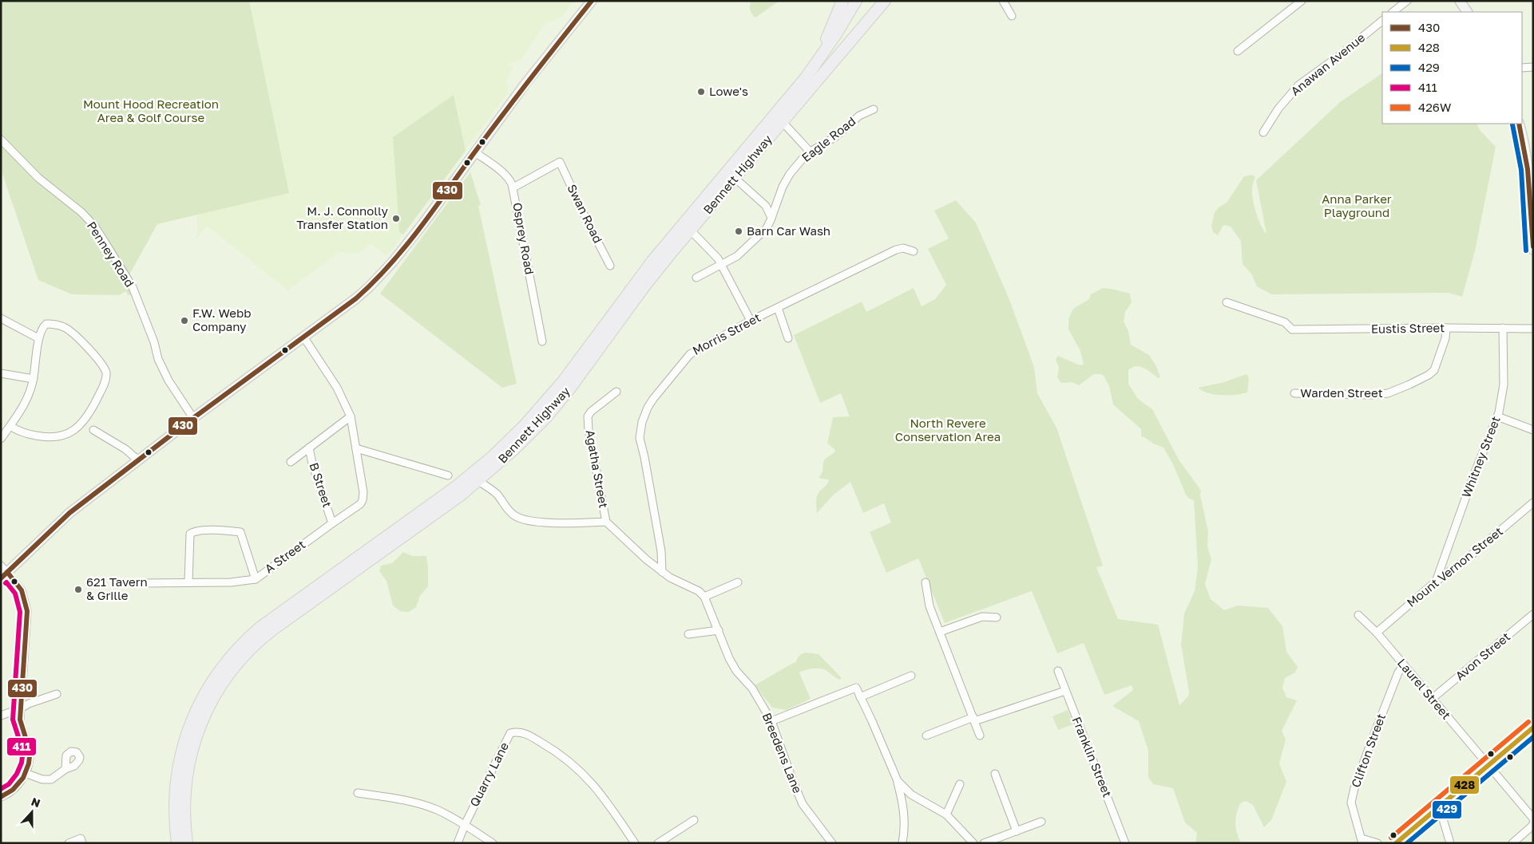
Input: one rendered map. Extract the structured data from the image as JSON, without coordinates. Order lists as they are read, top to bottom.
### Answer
{
  "streets": {
    "highway": ["Bennett Highway"],
    "street": [
      "Anawan Avenue",
      "Eagle Road",
      "Swan Road",
      "Osprey Road",
      "Penney Road",
      "Eustis Street",
      "Morris Street",
      "Warden Street",
      "Whitney Street",
      "Agatha Street",
      "B Street",
      "A Street",
      "Mount Vernon Street",
      "Avon Street",
      "Laurel Street",
      "Clifton Street",
      "Breedens Lane",
      "Franklin Street",
      "Quarry Lane"
    ]
  },
  "crossings": [
    ["Swan Road", "Osprey Road"],
    ["Eustis Street", "Warden Street"],
    ["Eustis Street", "Whitney Street"],
    ["Whitney Street", "Mount Vernon Street"],
    ["B Street", "A Street"],
    ["Mount Vernon Street", "Laurel Street"],
    ["Avon Street", "Laurel Street"],
    ["Laurel Street", "Clifton Street"]
  ],
  "parks": ["Mount Hood Recreation Area & Golf Course", "Anna Parker Playground", "North Revere Conservation Area"],
  "places": [
    "Lowe's",
    "M. J. Connolly Transfer Station",
    "Barn Car Wash",
    "F.W. Webb Company",
    "621 Tavern & Grille"
  ],
  "lines": [
    "transit line 430",
    "transit line 429",
    "transit line 411",
    "transit line 426W",
    "transit line 428"
  ],
  "legend": [
    "430",
    "428",
    "429",
    "411",
    "426W"
  ],
  "north": "top"
}
